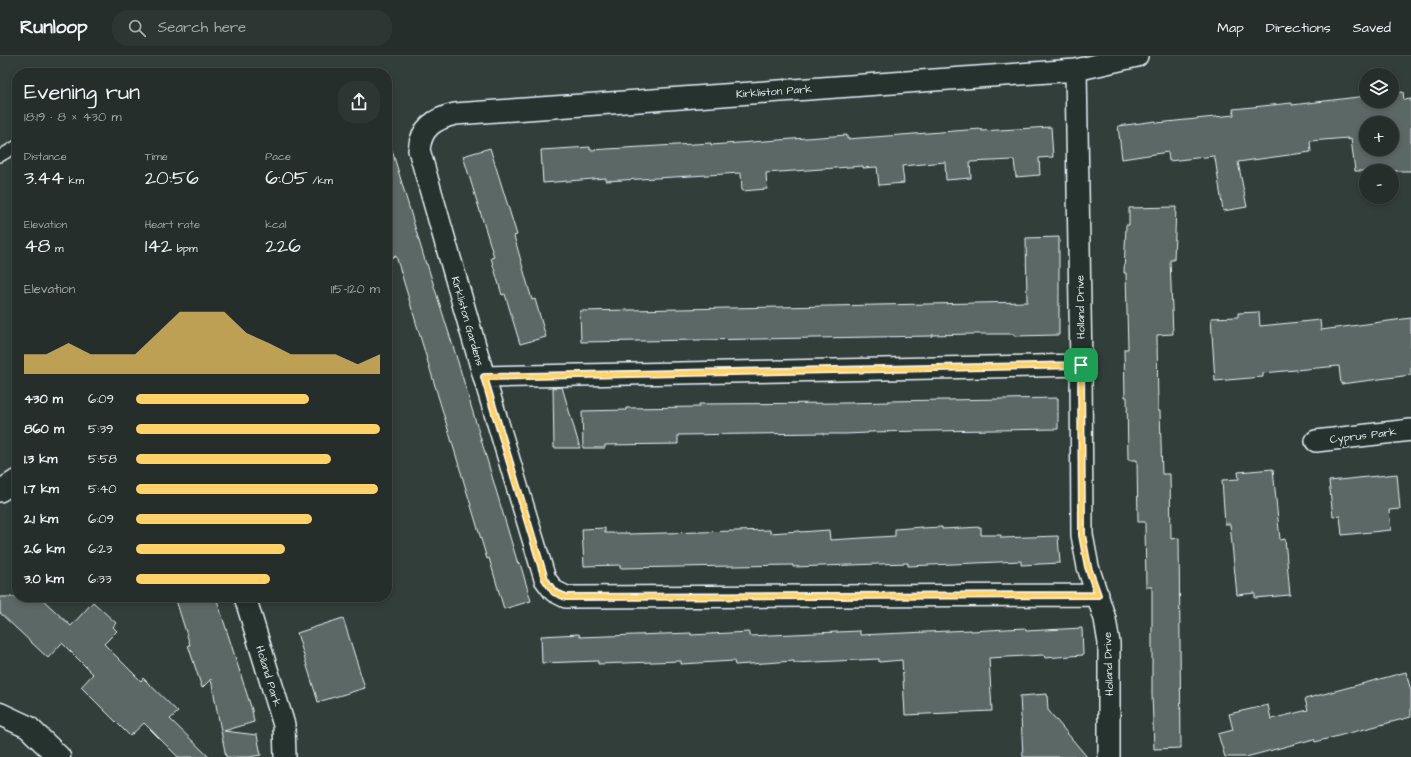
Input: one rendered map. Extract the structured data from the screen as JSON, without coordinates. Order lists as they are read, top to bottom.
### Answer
{
  "streets": {
    "street": [
      "Kirkliston Park",
      "Holland Drive",
      "Kirkliston Gardens",
      "Cyprus Park",
      "Holland Park"
    ]
  },
  "crossings": [
    ["Kirkliston Park", "Holland Drive"],
    ["Kirkliston Park", "Kirkliston Gardens"],
    ["Holland Drive", "Kirkliston Gardens"]
  ],
  "page": {
    "header": "Runloop",
    "search": "Search here",
    "nav": ["Map", "Directions", "Saved"],
    "map_buttons": ["+", "−"],
    "heading": ["Evening run", "18:19 · 8 × 430 m"],
    "stats": [
      ["Distance", "3.44 km"],
      ["Time", "20:56"],
      ["Pace", "6:05 /km"],
      ["Elevation", "48 m"],
      ["Heart rate", "142 bpm"],
      ["kcal", "226"]
    ],
    "chart": ["Elevation", "115–120 m"],
    "list": [
      {
        "name": "430 m",
        "note": "6:09"
      },
      {
        "name": "860 m",
        "note": "5:39"
      },
      {
        "name": "1.3 km",
        "note": "5:58"
      },
      {
        "name": "1.7 km",
        "note": "5:40"
      },
      {
        "name": "2.1 km",
        "note": "6:09"
      },
      {
        "name": "2.6 km",
        "note": "6:23"
      },
      {
        "name": "3.0 km",
        "note": "6:33"
      }
    ]
  }
}
